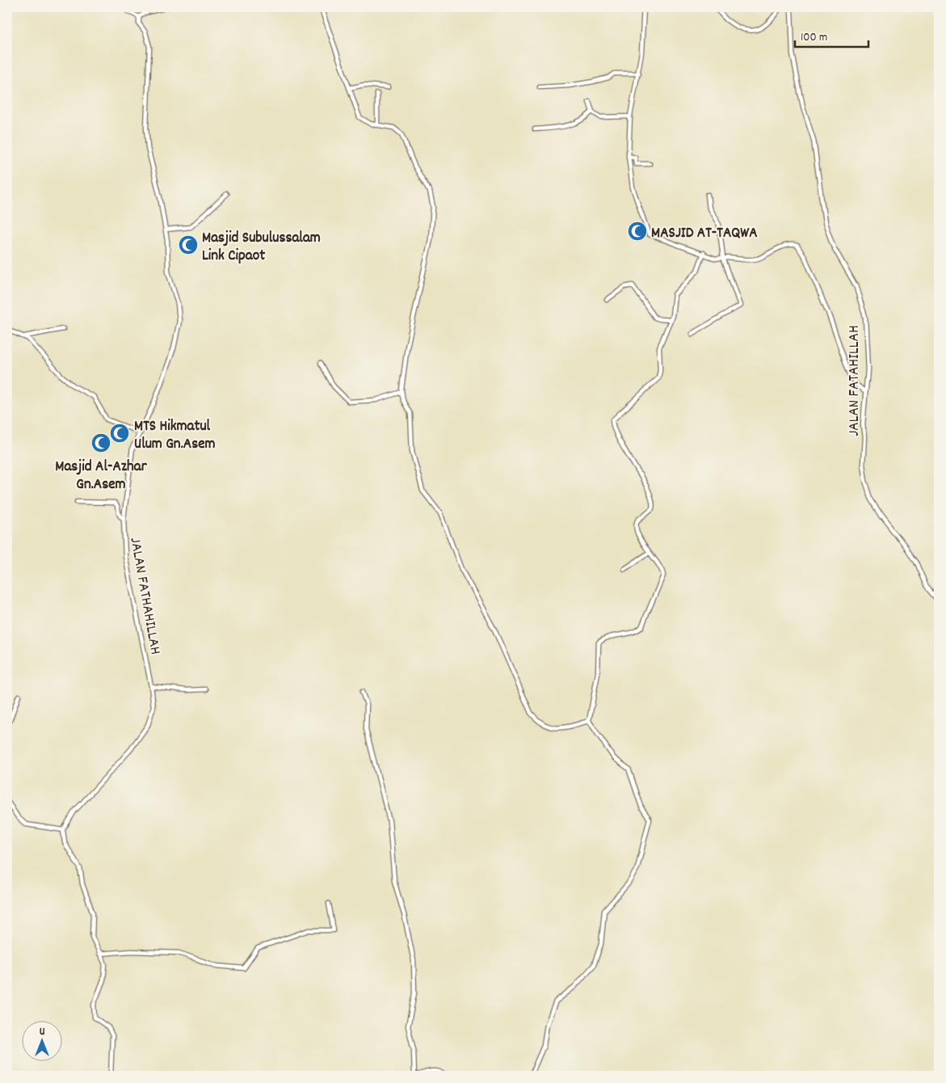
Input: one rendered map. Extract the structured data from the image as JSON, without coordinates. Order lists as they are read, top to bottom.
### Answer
{
  "streets": {
    "street": ["JALAN FATAHILLAH", "JALAN FATHAHILLAH"]
  },
  "places": {
    "mosque": [
      "MASJID AT-TAQWA",
      "Masjid Subulussalam Link Cipaot",
      "MTS Hikmatul Ulum Gn.Asem",
      "Masjid Al-Azhar Gn.Asem"
    ]
  },
  "scale_bar": "100 m",
  "north": "top"
}
